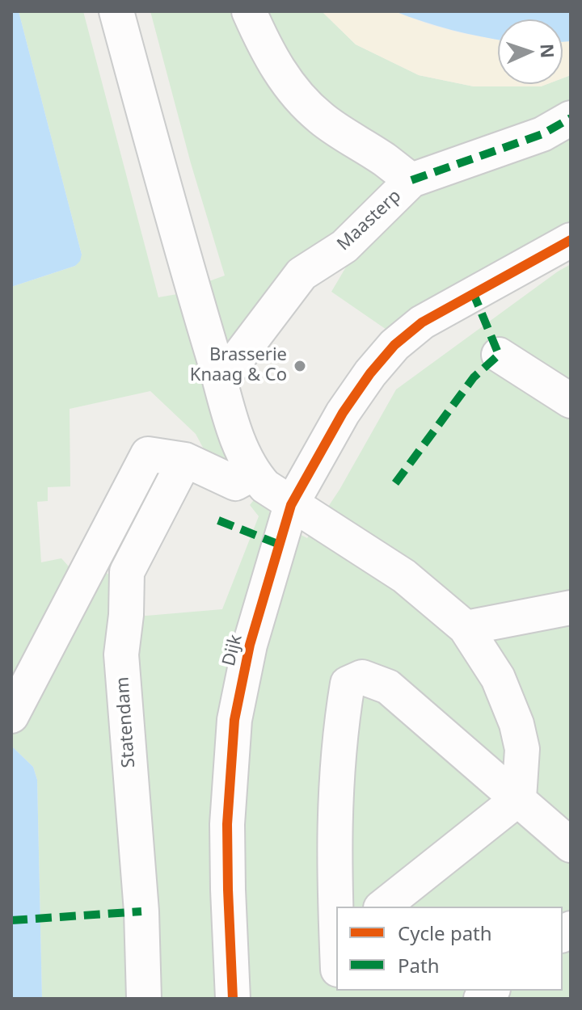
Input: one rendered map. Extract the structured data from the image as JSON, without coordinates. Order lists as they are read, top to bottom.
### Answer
{
  "streets": {
    "street": ["Maasterp", "Dijk", "Statendam"]
  },
  "places": ["Brasserie Knaag & Co"],
  "legend": ["Cycle path", "Path"],
  "north": "right"
}
